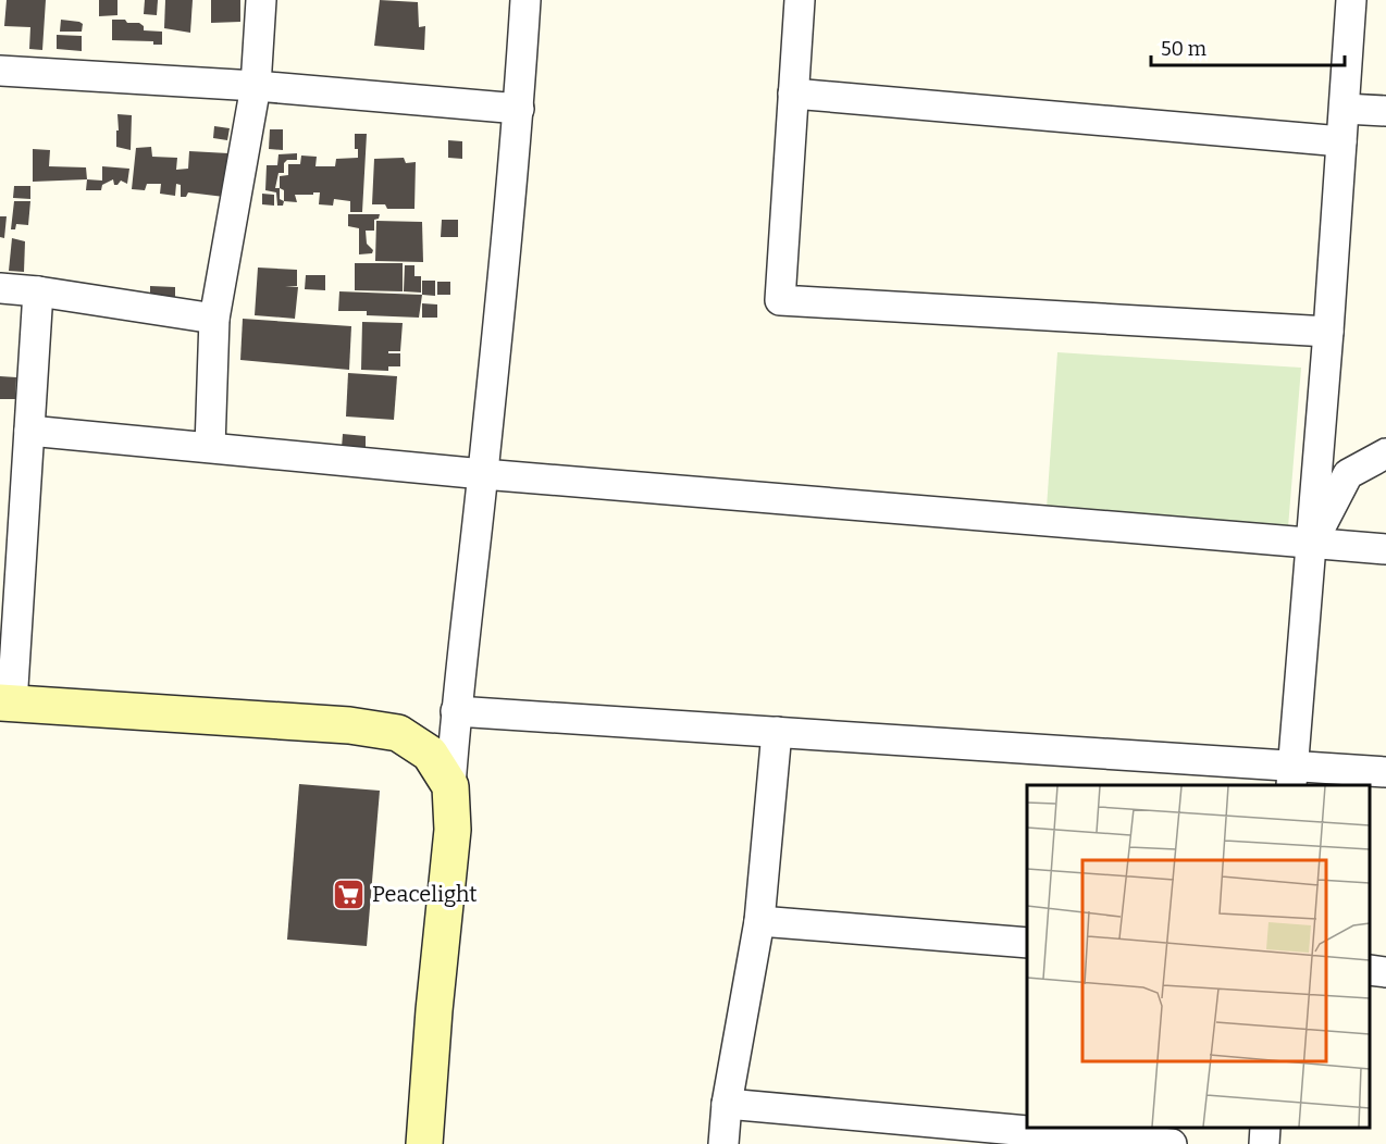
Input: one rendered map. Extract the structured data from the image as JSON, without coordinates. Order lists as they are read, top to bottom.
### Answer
{
  "places": {
    "supermarket": ["Peacelight"]
  },
  "scale_bar": "50 m"
}
